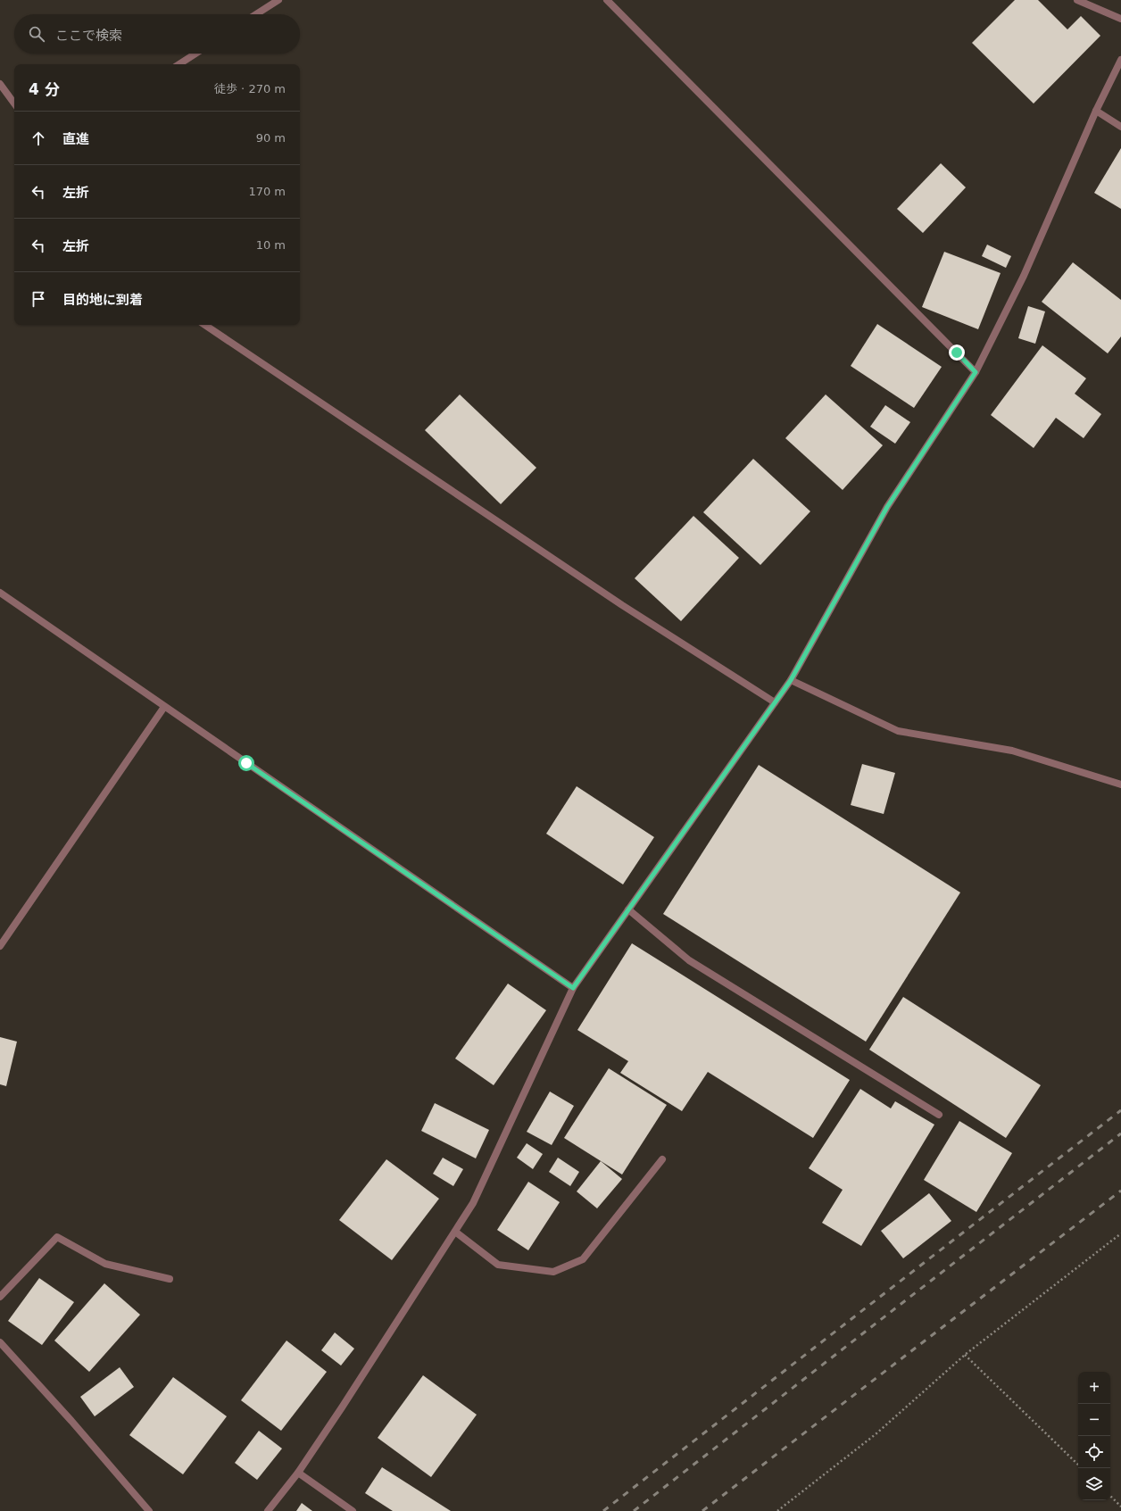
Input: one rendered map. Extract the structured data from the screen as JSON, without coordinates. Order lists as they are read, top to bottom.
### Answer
{
  "page": {
    "search": "ここで検索",
    "heading": ["4 分", "徒歩 · 270 m"],
    "list": [
      ["直進", "90 m"],
      ["左折", "170 m"],
      ["左折", "10 m"],
      "目的地に到着"
    ],
    "map_buttons": ["+", "−"]
  }
}
